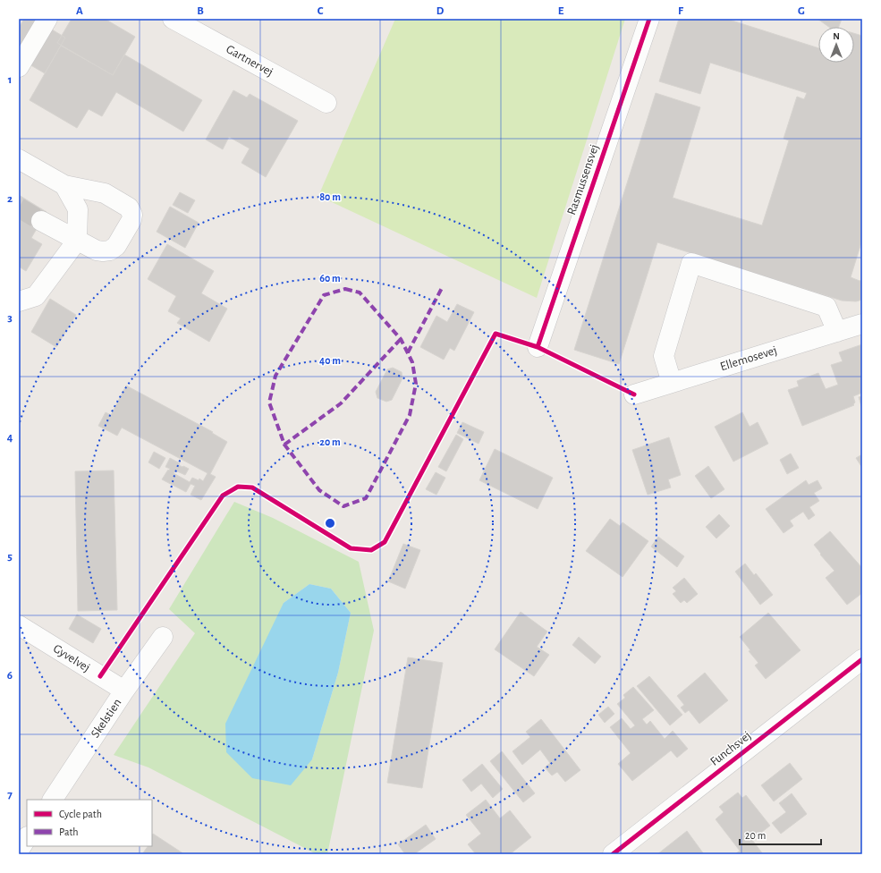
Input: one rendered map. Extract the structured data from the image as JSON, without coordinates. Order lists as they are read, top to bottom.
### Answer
{
  "streets": {
    "street": [
      "Gartnervej",
      "Rasmussensvej",
      "Ellemosevej",
      "Gyvelvej",
      "Skelstien",
      "Funchsvej"
    ]
  },
  "crossings": [
    ["Gyvelvej", "Skelstien"]
  ],
  "legend": ["Cycle path", "Path"],
  "scale_bar": "20 m",
  "north": "top",
  "grid": {
    "columns": [
      "A",
      "B",
      "C",
      "D",
      "E",
      "F",
      "G"
    ],
    "rows": [
      "1",
      "2",
      "3",
      "4",
      "5",
      "6",
      "7"
    ]
  },
  "rings": [
    "80 m",
    "60 m",
    "40 m",
    "20 m"
  ]
}
